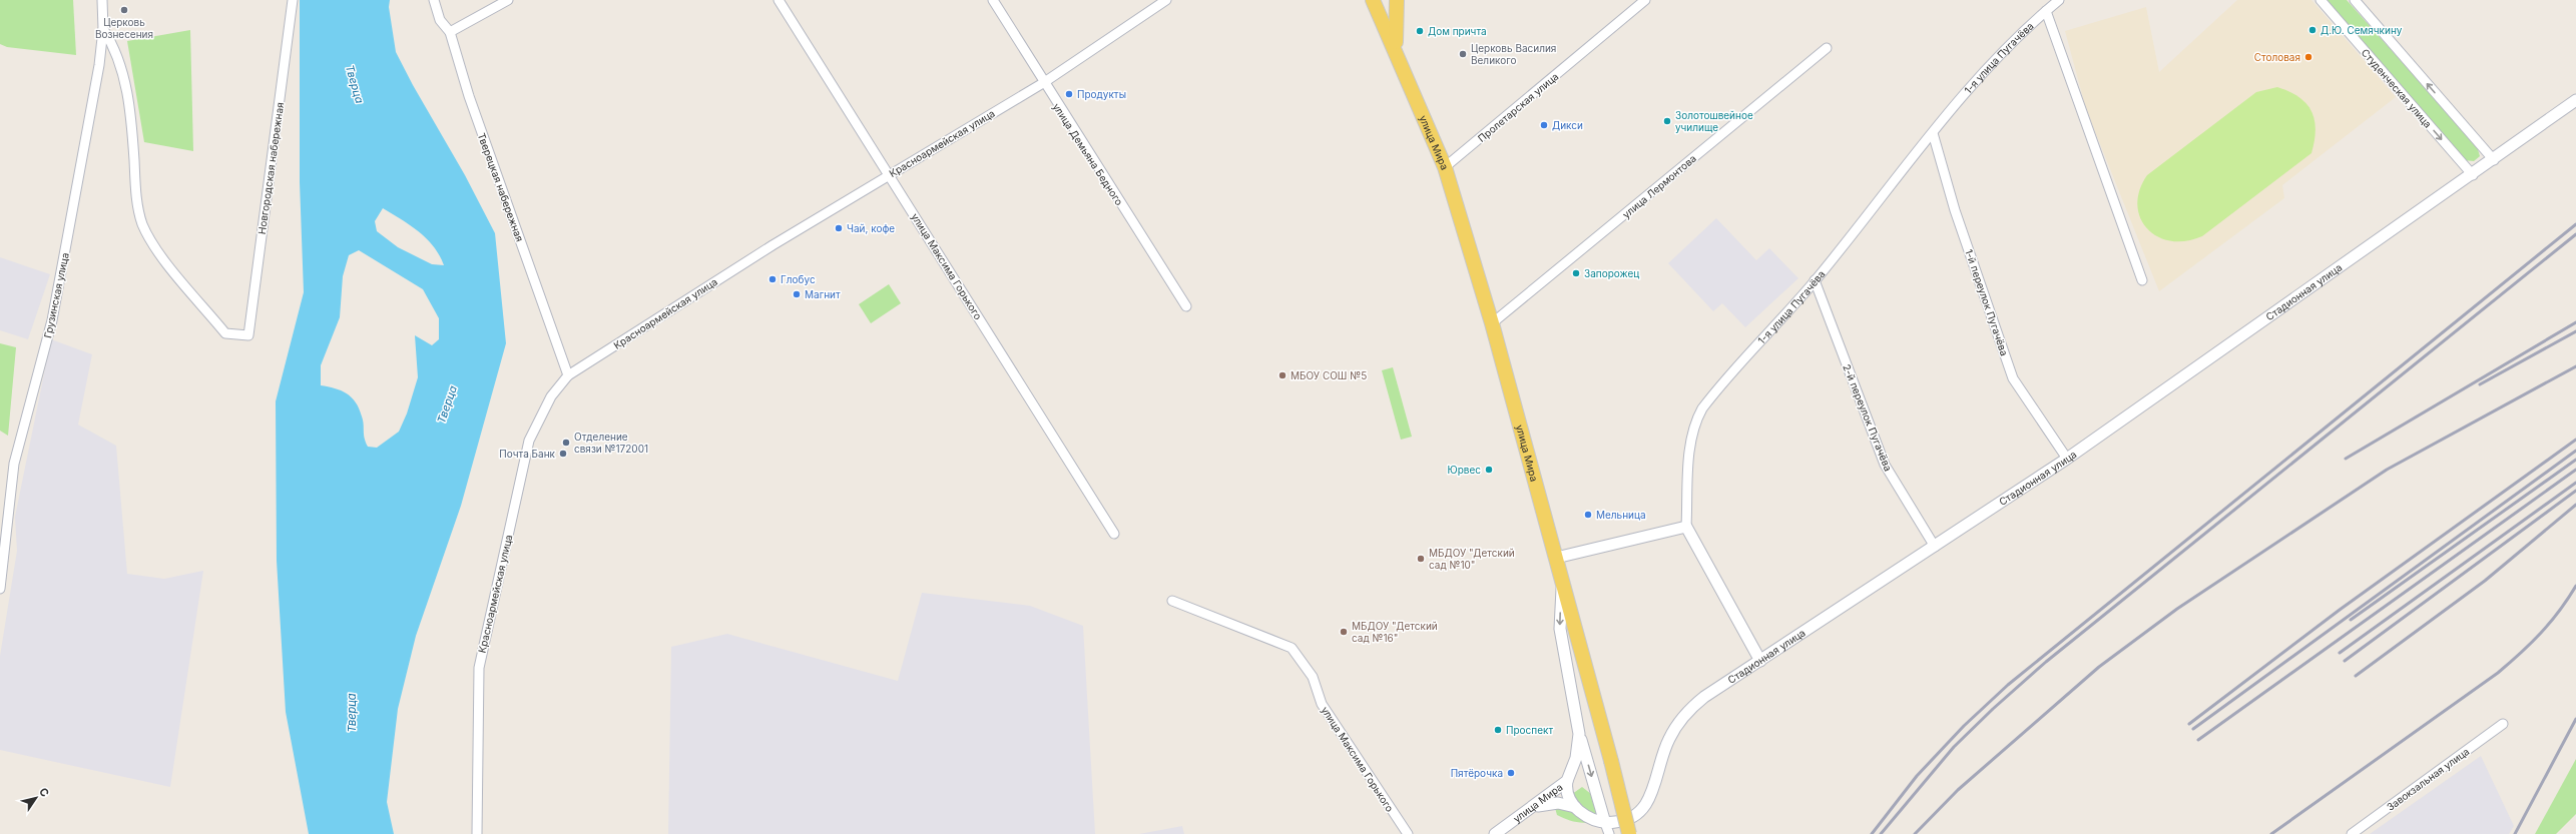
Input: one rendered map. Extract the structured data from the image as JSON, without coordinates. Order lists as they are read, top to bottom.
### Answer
{
  "streets": {
    "main road": ["улица Мира"],
    "street": [
      "1-я улица Пугачёва",
      "Студенческая улица",
      "Пролетарская улица",
      "Красноармейская улица",
      "улица Демьяна Бедного",
      "Новгородская набережная",
      "улица Лермонтова",
      "Тверецкая набережная",
      "улица Максима Горького",
      "Стадионная улица",
      "Грузинская улица",
      "1-й переулок Пугачёва",
      "2-й переулок Пугачёва",
      "Завокзальная улица"
    ]
  },
  "crossings": [
    ["1-я улица Пугачёва", "1-й переулок Пугачёва"],
    ["1-я улица Пугачёва", "2-й переулок Пугачёва"],
    ["Студенческая улица", "Стадионная улица"],
    ["Пролетарская улица", "улица Мира"],
    ["улица Мира", "улица Лермонтова"],
    ["улица Мира", "Стадионная улица"],
    ["Красноармейская улица", "улица Демьяна Бедного"],
    ["Красноармейская улица", "Тверецкая набережная"],
    ["Красноармейская улица", "улица Максима Горького"],
    ["Новгородская набережная", "Грузинская улица"],
    ["Стадионная улица", "1-й переулок Пугачёва"],
    ["Стадионная улица", "2-й переулок Пугачёва"]
  ],
  "water": ["Тверца"],
  "places": [
    "Церковь Вознесения",
    "Д.Ю. Семячкину",
    "Дом причта",
    "Церковь Василия Великого",
    "Столовая",
    "Продукты",
    "Золотошвейное училище",
    "Дикси",
    "Чай, кофе",
    "Запорожец",
    "Глобус",
    "Магнит",
    "МБОУ СОШ №5",
    "Отделение связи №172001",
    "Почта Банк",
    "Юрвес",
    "Мельница",
    "МБДОУ \"Детский сад №10\"",
    "МБДОУ \"Детский сад №16\"",
    "Проспект",
    "Пятёрочка"
  ],
  "north": "top right"
}
